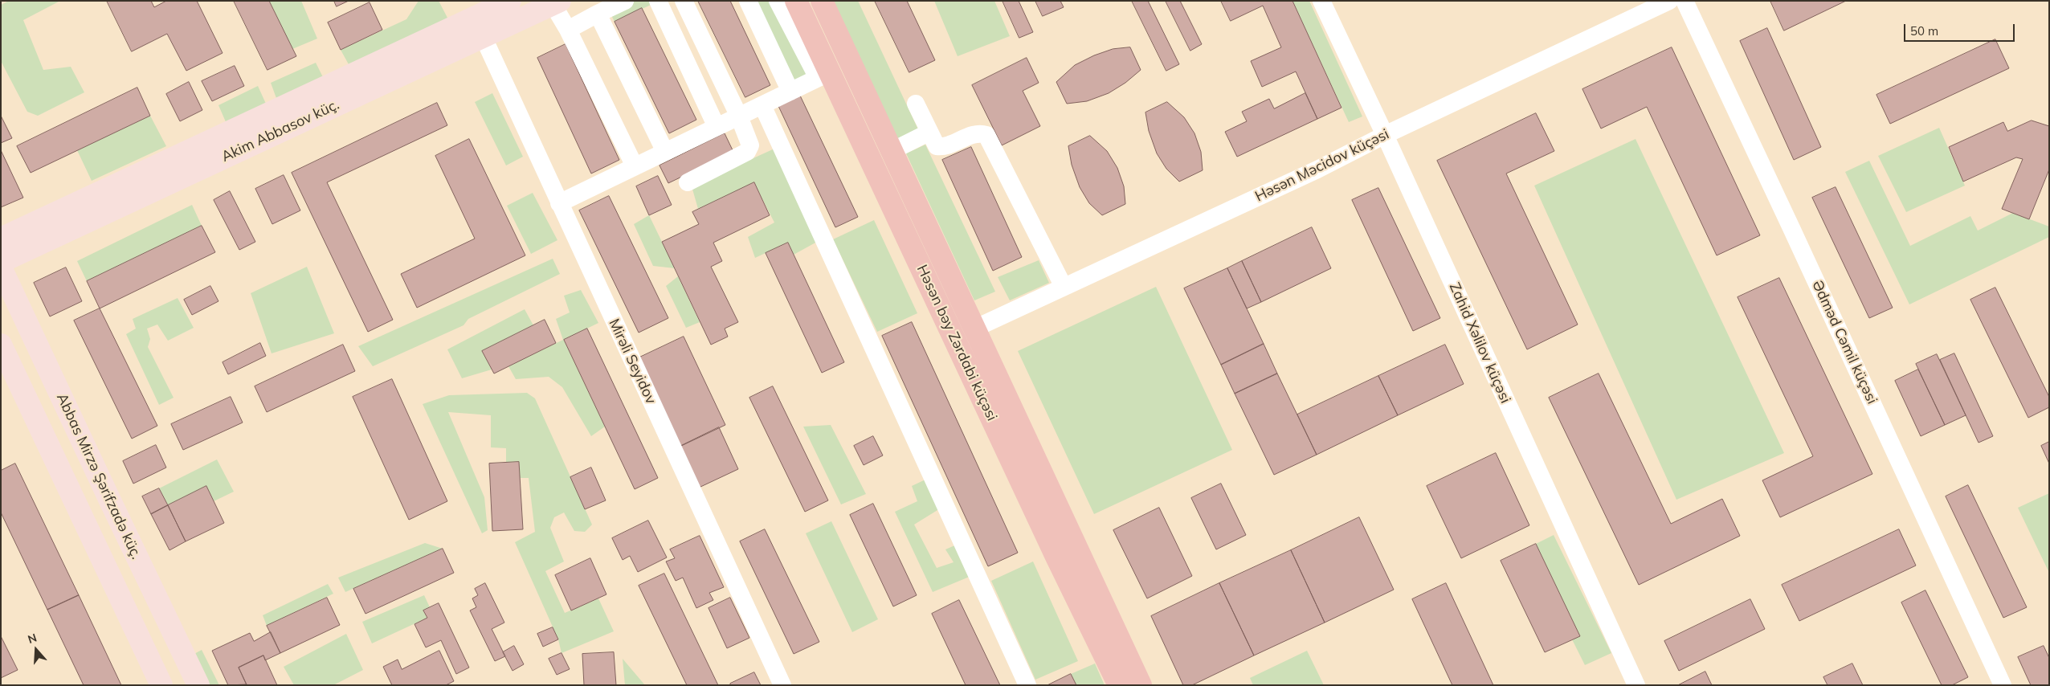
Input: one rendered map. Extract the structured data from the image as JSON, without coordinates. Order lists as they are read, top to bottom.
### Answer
{
  "streets": {
    "main road": ["Akim Abbasov küç.", "Həsən bəy Zərdabi küçəsi", "Abbas Mirzə Şərifzadə küç."],
    "street": [
      "Həsən Məcidov küçəsi",
      "Ədməd Cəmil küçəsi",
      "Zahid Xəlilov küçəsi",
      "Mirəli Seyidov"
    ]
  },
  "crossings": [
    ["Akim Abbasov küç.", "Mirəli Seyidov"],
    ["Həsən Məcidov küçəsi", "Həsən bəy Zərdabi küçəsi"],
    ["Həsən Məcidov küçəsi", "Zahid Xəlilov küçəsi"]
  ],
  "scale_bar": "50 m",
  "north": "top"
}
